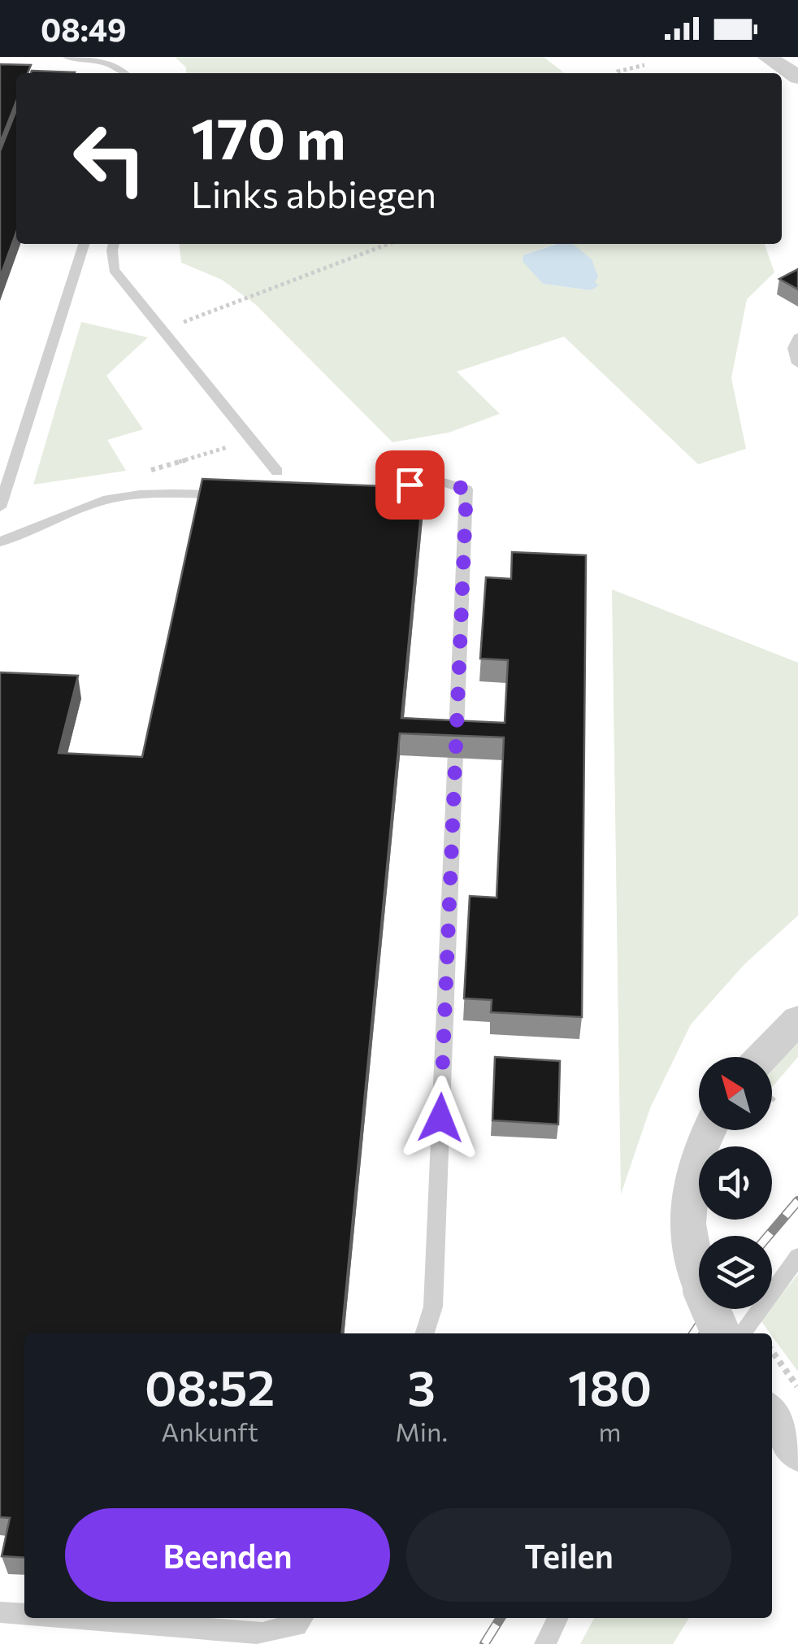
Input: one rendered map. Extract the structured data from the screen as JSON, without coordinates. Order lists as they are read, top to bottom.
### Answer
{
  "north": "top left",
  "page": {
    "status": "08:49",
    "turn": ["170 m", "Links abbiegen"],
    "eta": [
      "08:52",
      "Ankunft",
      "3",
      "Min.",
      "180",
      "m"
    ],
    "buttons": ["Beenden", "Teilen"]
  }
}
